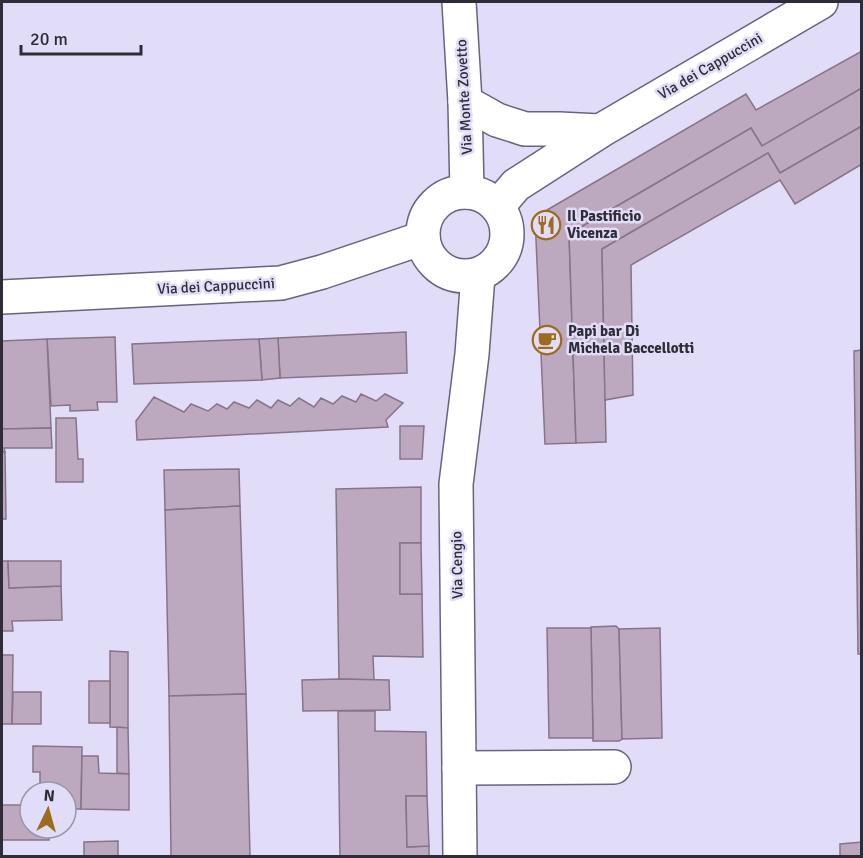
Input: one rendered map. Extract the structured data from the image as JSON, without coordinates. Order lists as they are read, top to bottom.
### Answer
{
  "streets": {
    "street": ["Via dei Cappuccini", "Via Monte Zovetto", "Via Cengio"]
  },
  "crossings": [
    ["Via dei Cappuccini", "Via Monte Zovetto"],
    ["Via dei Cappuccini", "Via Cengio"],
    ["Via Monte Zovetto", "Via Cengio"]
  ],
  "places": {
    "restaurant": ["Il Pastificio Vicenza"],
    "cafe": ["Papi bar Di Michela Baccellotti"]
  },
  "scale_bar": "20 m",
  "north": "top"
}
